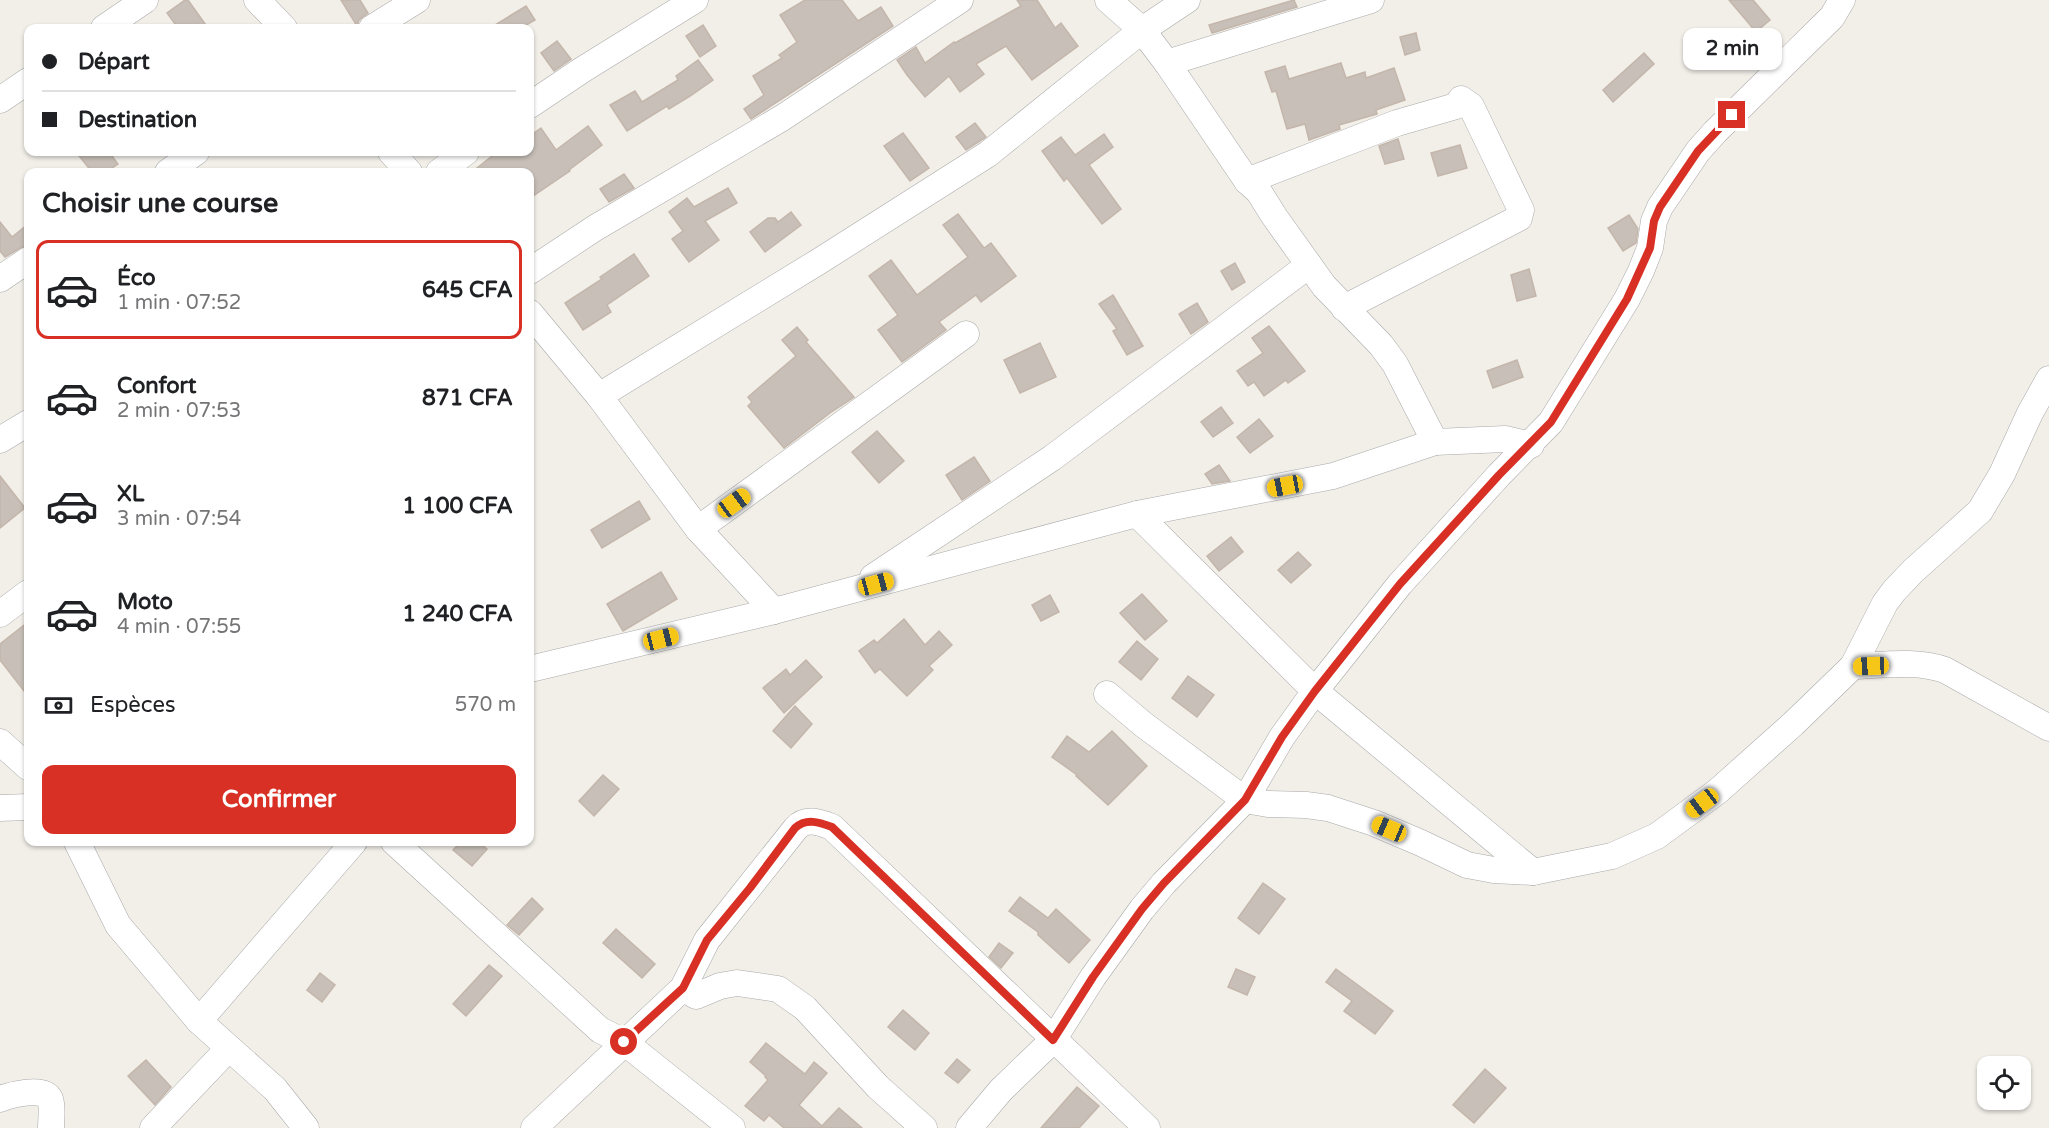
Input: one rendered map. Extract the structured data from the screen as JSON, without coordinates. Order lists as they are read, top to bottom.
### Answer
{
  "page": {
    "banner": ["Départ", "Destination"],
    "bubble": "2 min",
    "heading": "Choisir une course",
    "list": [
      {
        "name": "Éco",
        "note": "1 min · 07:52",
        "value": "645 CFA"
      },
      {
        "name": "Confort",
        "note": "2 min · 07:53",
        "value": "871 CFA"
      },
      {
        "name": "XL",
        "note": "3 min · 07:54",
        "value": "1 100 CFA"
      },
      {
        "name": "Moto",
        "note": "4 min · 07:55",
        "value": "1 240 CFA"
      }
    ],
    "pay": ["Espèces", "570 m"],
    "buttons": "Confirmer"
  }
}
